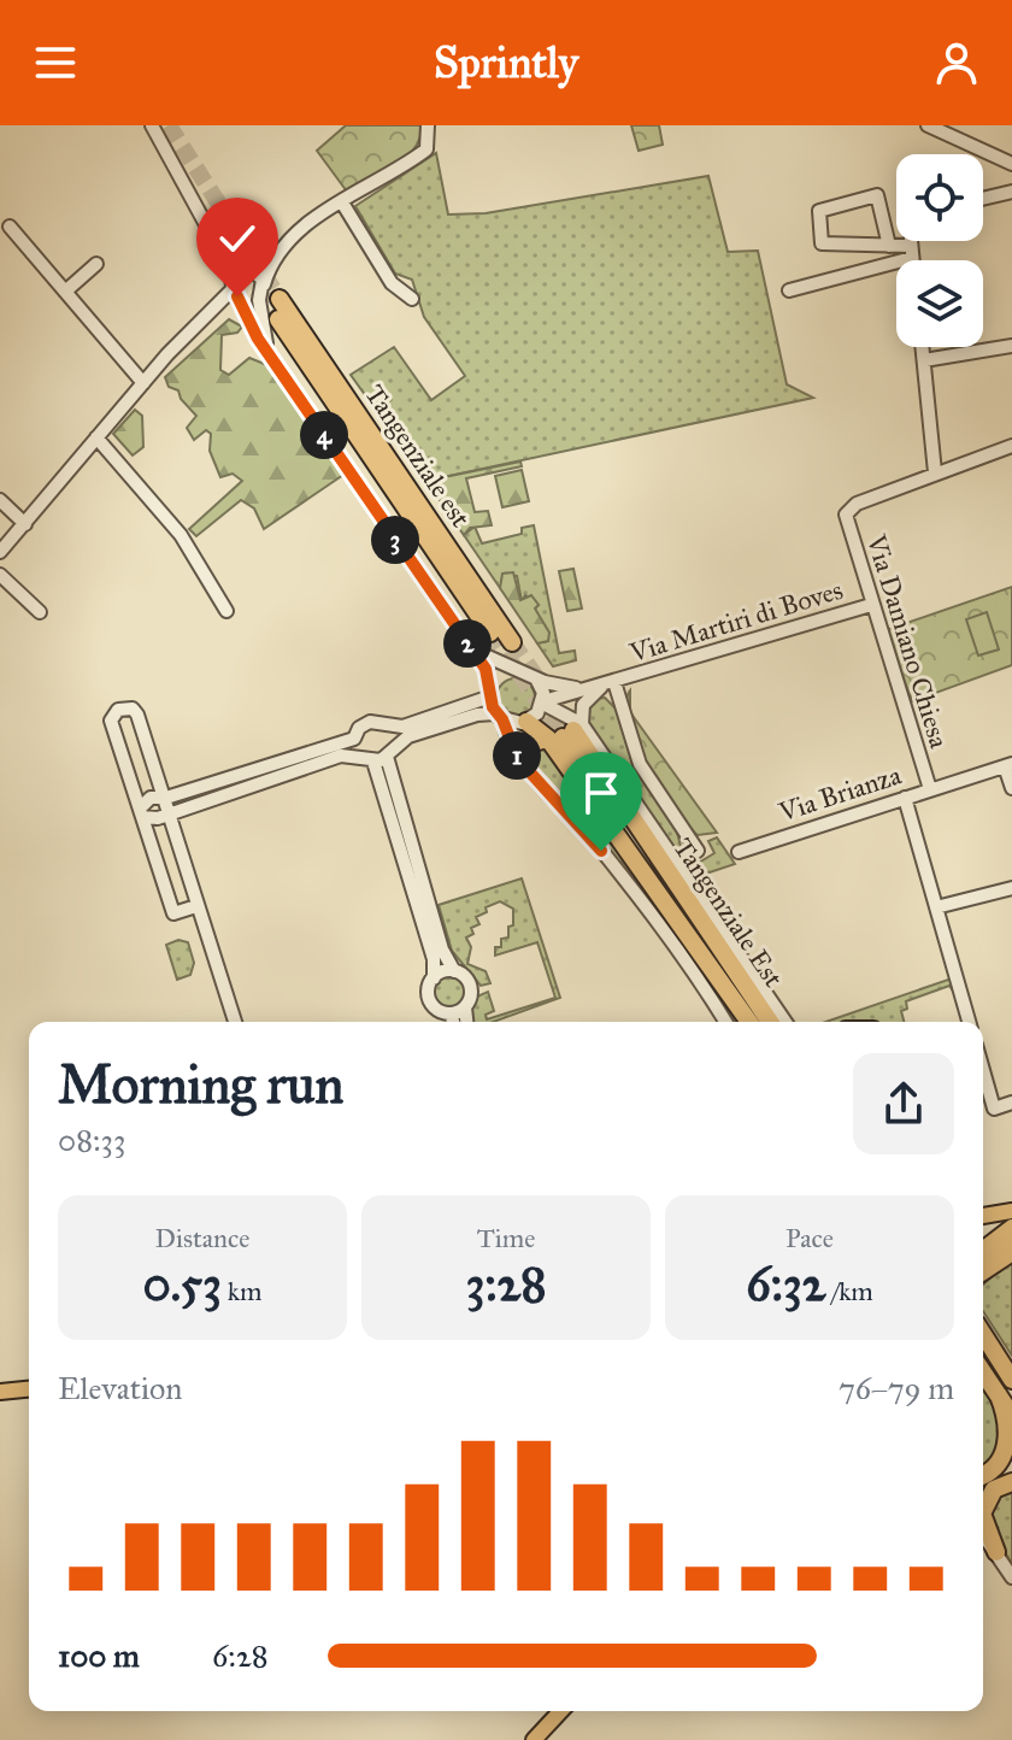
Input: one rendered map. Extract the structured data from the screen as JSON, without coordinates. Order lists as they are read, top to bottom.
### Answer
{
  "streets": {
    "highway": ["Tangenziale est", "Tangenziale Est"],
    "street": ["Via Martiri di Boves", "Via Damiano Chiesa", "Via Brianza"]
  },
  "crossings": [
    ["Via Martiri di Boves", "Via Damiano Chiesa"],
    ["Via Martiri di Boves", "Tangenziale Est"],
    ["Via Damiano Chiesa", "Via Brianza"]
  ],
  "page": {
    "header": "Sprintly",
    "pins": [
      "4",
      "3",
      "2",
      "1"
    ],
    "heading": ["Morning run", "08:33"],
    "stats": [
      ["Distance", "0.53 km"],
      ["Time", "3:28"],
      ["Pace", "6:32 /km"]
    ],
    "chart": ["Elevation", "76–79 m"],
    "list": [
      {
        "name": "100 m",
        "note": "6:28"
      }
    ]
  }
}
